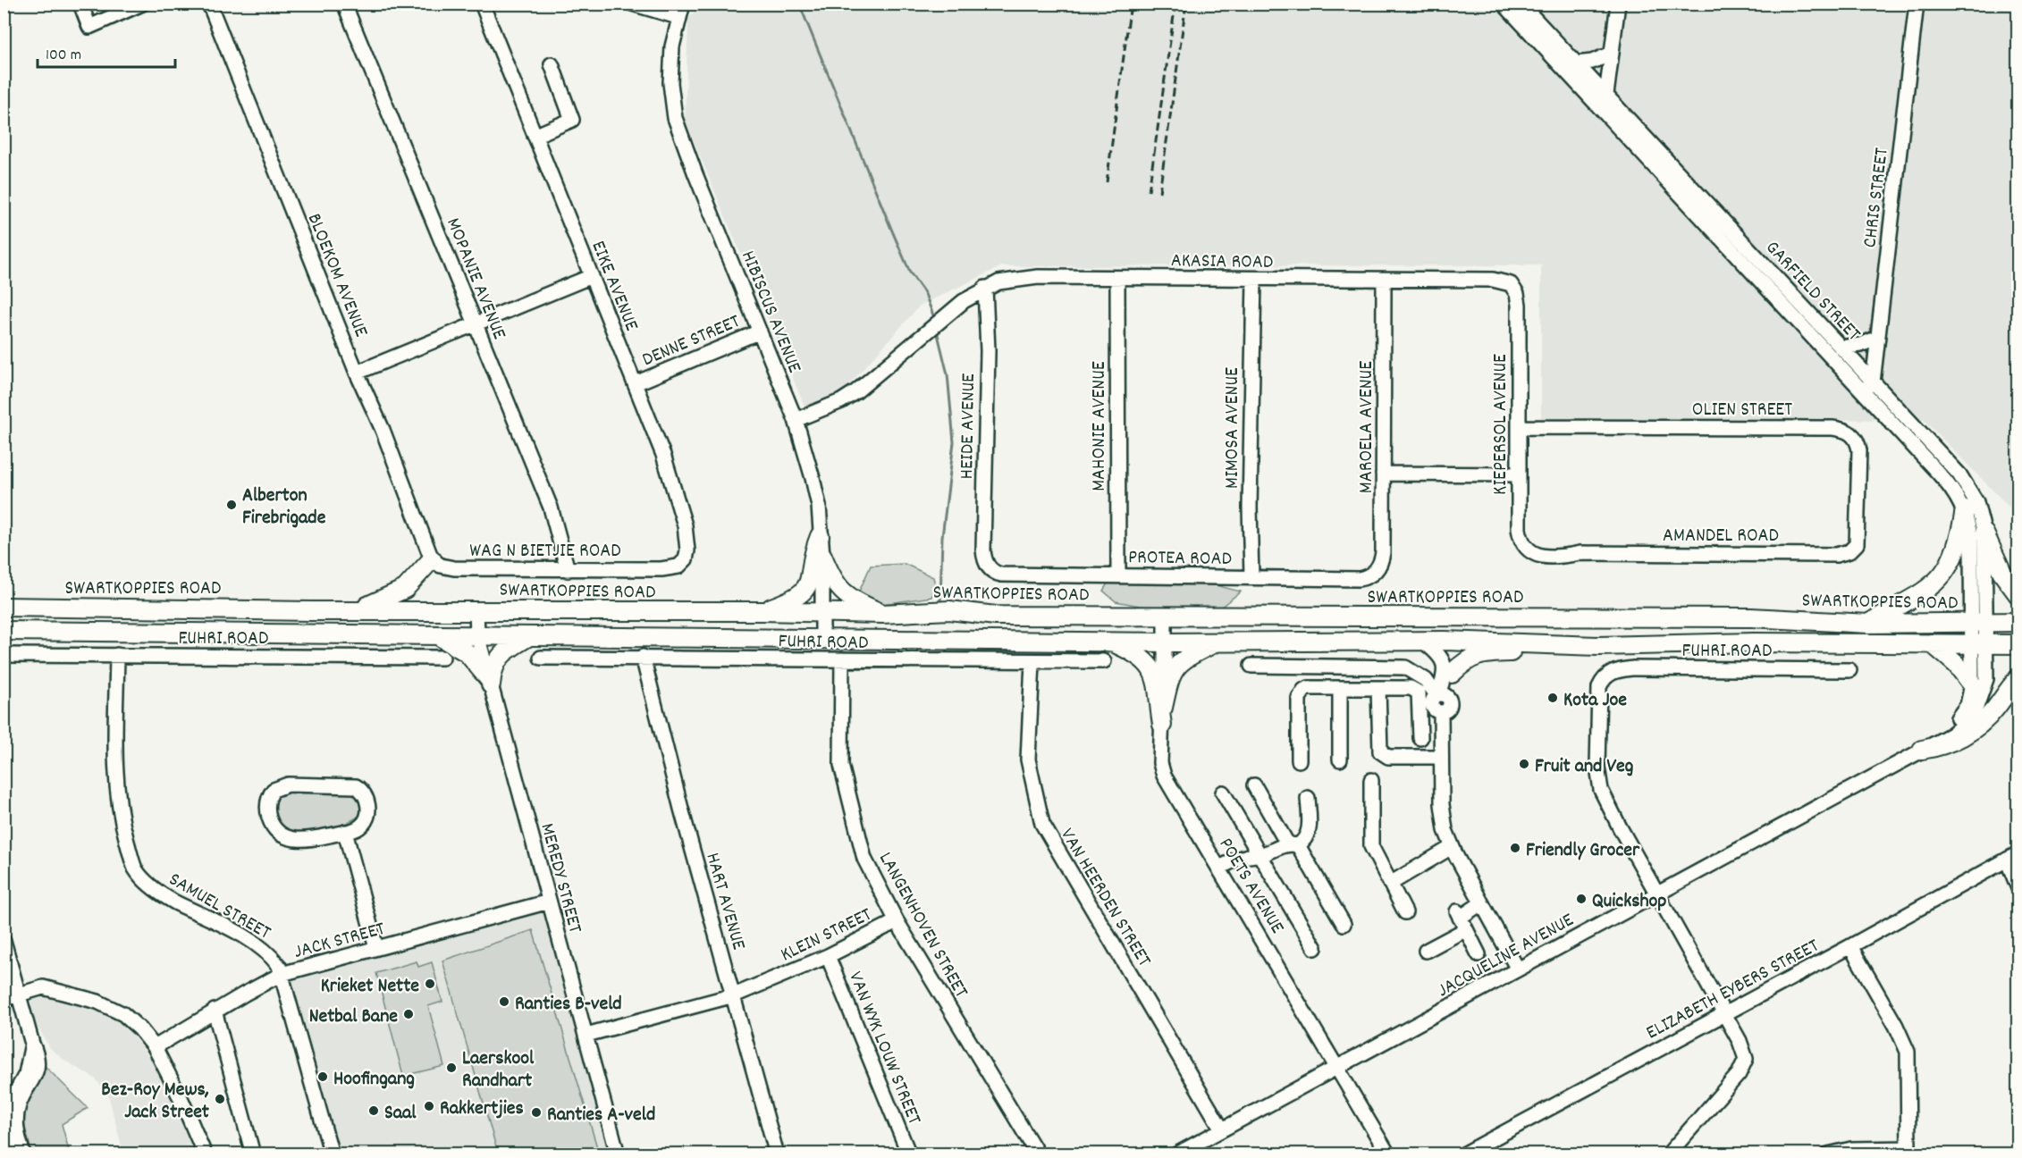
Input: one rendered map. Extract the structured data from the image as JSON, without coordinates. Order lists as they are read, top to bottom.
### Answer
{
  "streets": {
    "main road": ["SWARTKOPPIES ROAD"],
    "street": [
      "CHRIS STREET",
      "AKASIA ROAD",
      "BLOEKOM AVENUE",
      "MOPANIE AVENUE",
      "EIKE AVENUE",
      "GARFIELD STREET",
      "HIBISCUS AVENUE",
      "DENNE STREET",
      "OLIEN STREET",
      "KIEPERSOL AVENUE",
      "HEIDE AVENUE",
      "MAHONIE AVENUE",
      "MAROELA AVENUE",
      "MIMOSA AVENUE",
      "AMANDEL ROAD",
      "WAG N BIETJIE ROAD",
      "PROTEA ROAD",
      "FUHRI ROAD",
      "MEREDY STREET",
      "POETS AVENUE",
      "VAN HEERDEN STREET",
      "HART AVENUE",
      "SAMUEL STREET",
      "LANGENHOVEN STREET",
      "KLEIN STREET",
      "JACK STREET",
      "JACQUELINE AVENUE",
      "ELIZABETH EYBERS STREET",
      "VAN WYK LOUW STREET"
    ]
  },
  "crossings": [
    ["CHRIS STREET", "GARFIELD STREET"],
    ["AKASIA ROAD", "HIBISCUS AVENUE"],
    ["AKASIA ROAD", "KIEPERSOL AVENUE"],
    ["AKASIA ROAD", "HEIDE AVENUE"],
    ["AKASIA ROAD", "MAHONIE AVENUE"],
    ["AKASIA ROAD", "MAROELA AVENUE"],
    ["AKASIA ROAD", "MIMOSA AVENUE"],
    ["BLOEKOM AVENUE", "WAG N BIETJIE ROAD"],
    ["MOPANIE AVENUE", "WAG N BIETJIE ROAD"],
    ["EIKE AVENUE", "DENNE STREET"],
    ["EIKE AVENUE", "WAG N BIETJIE ROAD"],
    ["GARFIELD STREET", "SWARTKOPPIES ROAD"],
    ["GARFIELD STREET", "JACQUELINE AVENUE"],
    ["HIBISCUS AVENUE", "DENNE STREET"],
    ["HIBISCUS AVENUE", "SWARTKOPPIES ROAD"],
    ["OLIEN STREET", "KIEPERSOL AVENUE"],
    ["OLIEN STREET", "AMANDEL ROAD"],
    ["KIEPERSOL AVENUE", "AMANDEL ROAD"],
    ["HEIDE AVENUE", "PROTEA ROAD"],
    ["MAHONIE AVENUE", "PROTEA ROAD"],
    ["MAROELA AVENUE", "PROTEA ROAD"],
    ["MIMOSA AVENUE", "PROTEA ROAD"],
    ["SWARTKOPPIES ROAD", "MEREDY STREET"],
    ["SWARTKOPPIES ROAD", "POETS AVENUE"],
    ["SWARTKOPPIES ROAD", "JACQUELINE AVENUE"],
    ["FUHRI ROAD", "VAN HEERDEN STREET"],
    ["FUHRI ROAD", "HART AVENUE"],
    ["FUHRI ROAD", "SAMUEL STREET"],
    ["FUHRI ROAD", "LANGENHOVEN STREET"],
    ["FUHRI ROAD", "JACQUELINE AVENUE"],
    ["MEREDY STREET", "KLEIN STREET"],
    ["MEREDY STREET", "JACK STREET"],
    ["POETS AVENUE", "JACQUELINE AVENUE"],
    ["VAN HEERDEN STREET", "JACQUELINE AVENUE"],
    ["HART AVENUE", "KLEIN STREET"],
    ["SAMUEL STREET", "JACK STREET"],
    ["LANGENHOVEN STREET", "KLEIN STREET"],
    ["KLEIN STREET", "VAN WYK LOUW STREET"]
  ],
  "places": [
    "Alberton Firebrigade",
    "Kota Joe",
    "Fruit and Veg",
    "Friendly Grocer",
    "Quickshop",
    "Krieket Nette",
    "Ranties B-veld",
    "Netbal Bane",
    "Laerskool Randhart",
    "Hoofingang",
    "Bez-Roy Mews, Jack Street",
    "Rakkertjies",
    "Saal",
    "Ranties A-veld"
  ],
  "scale_bar": "100 m"
}
